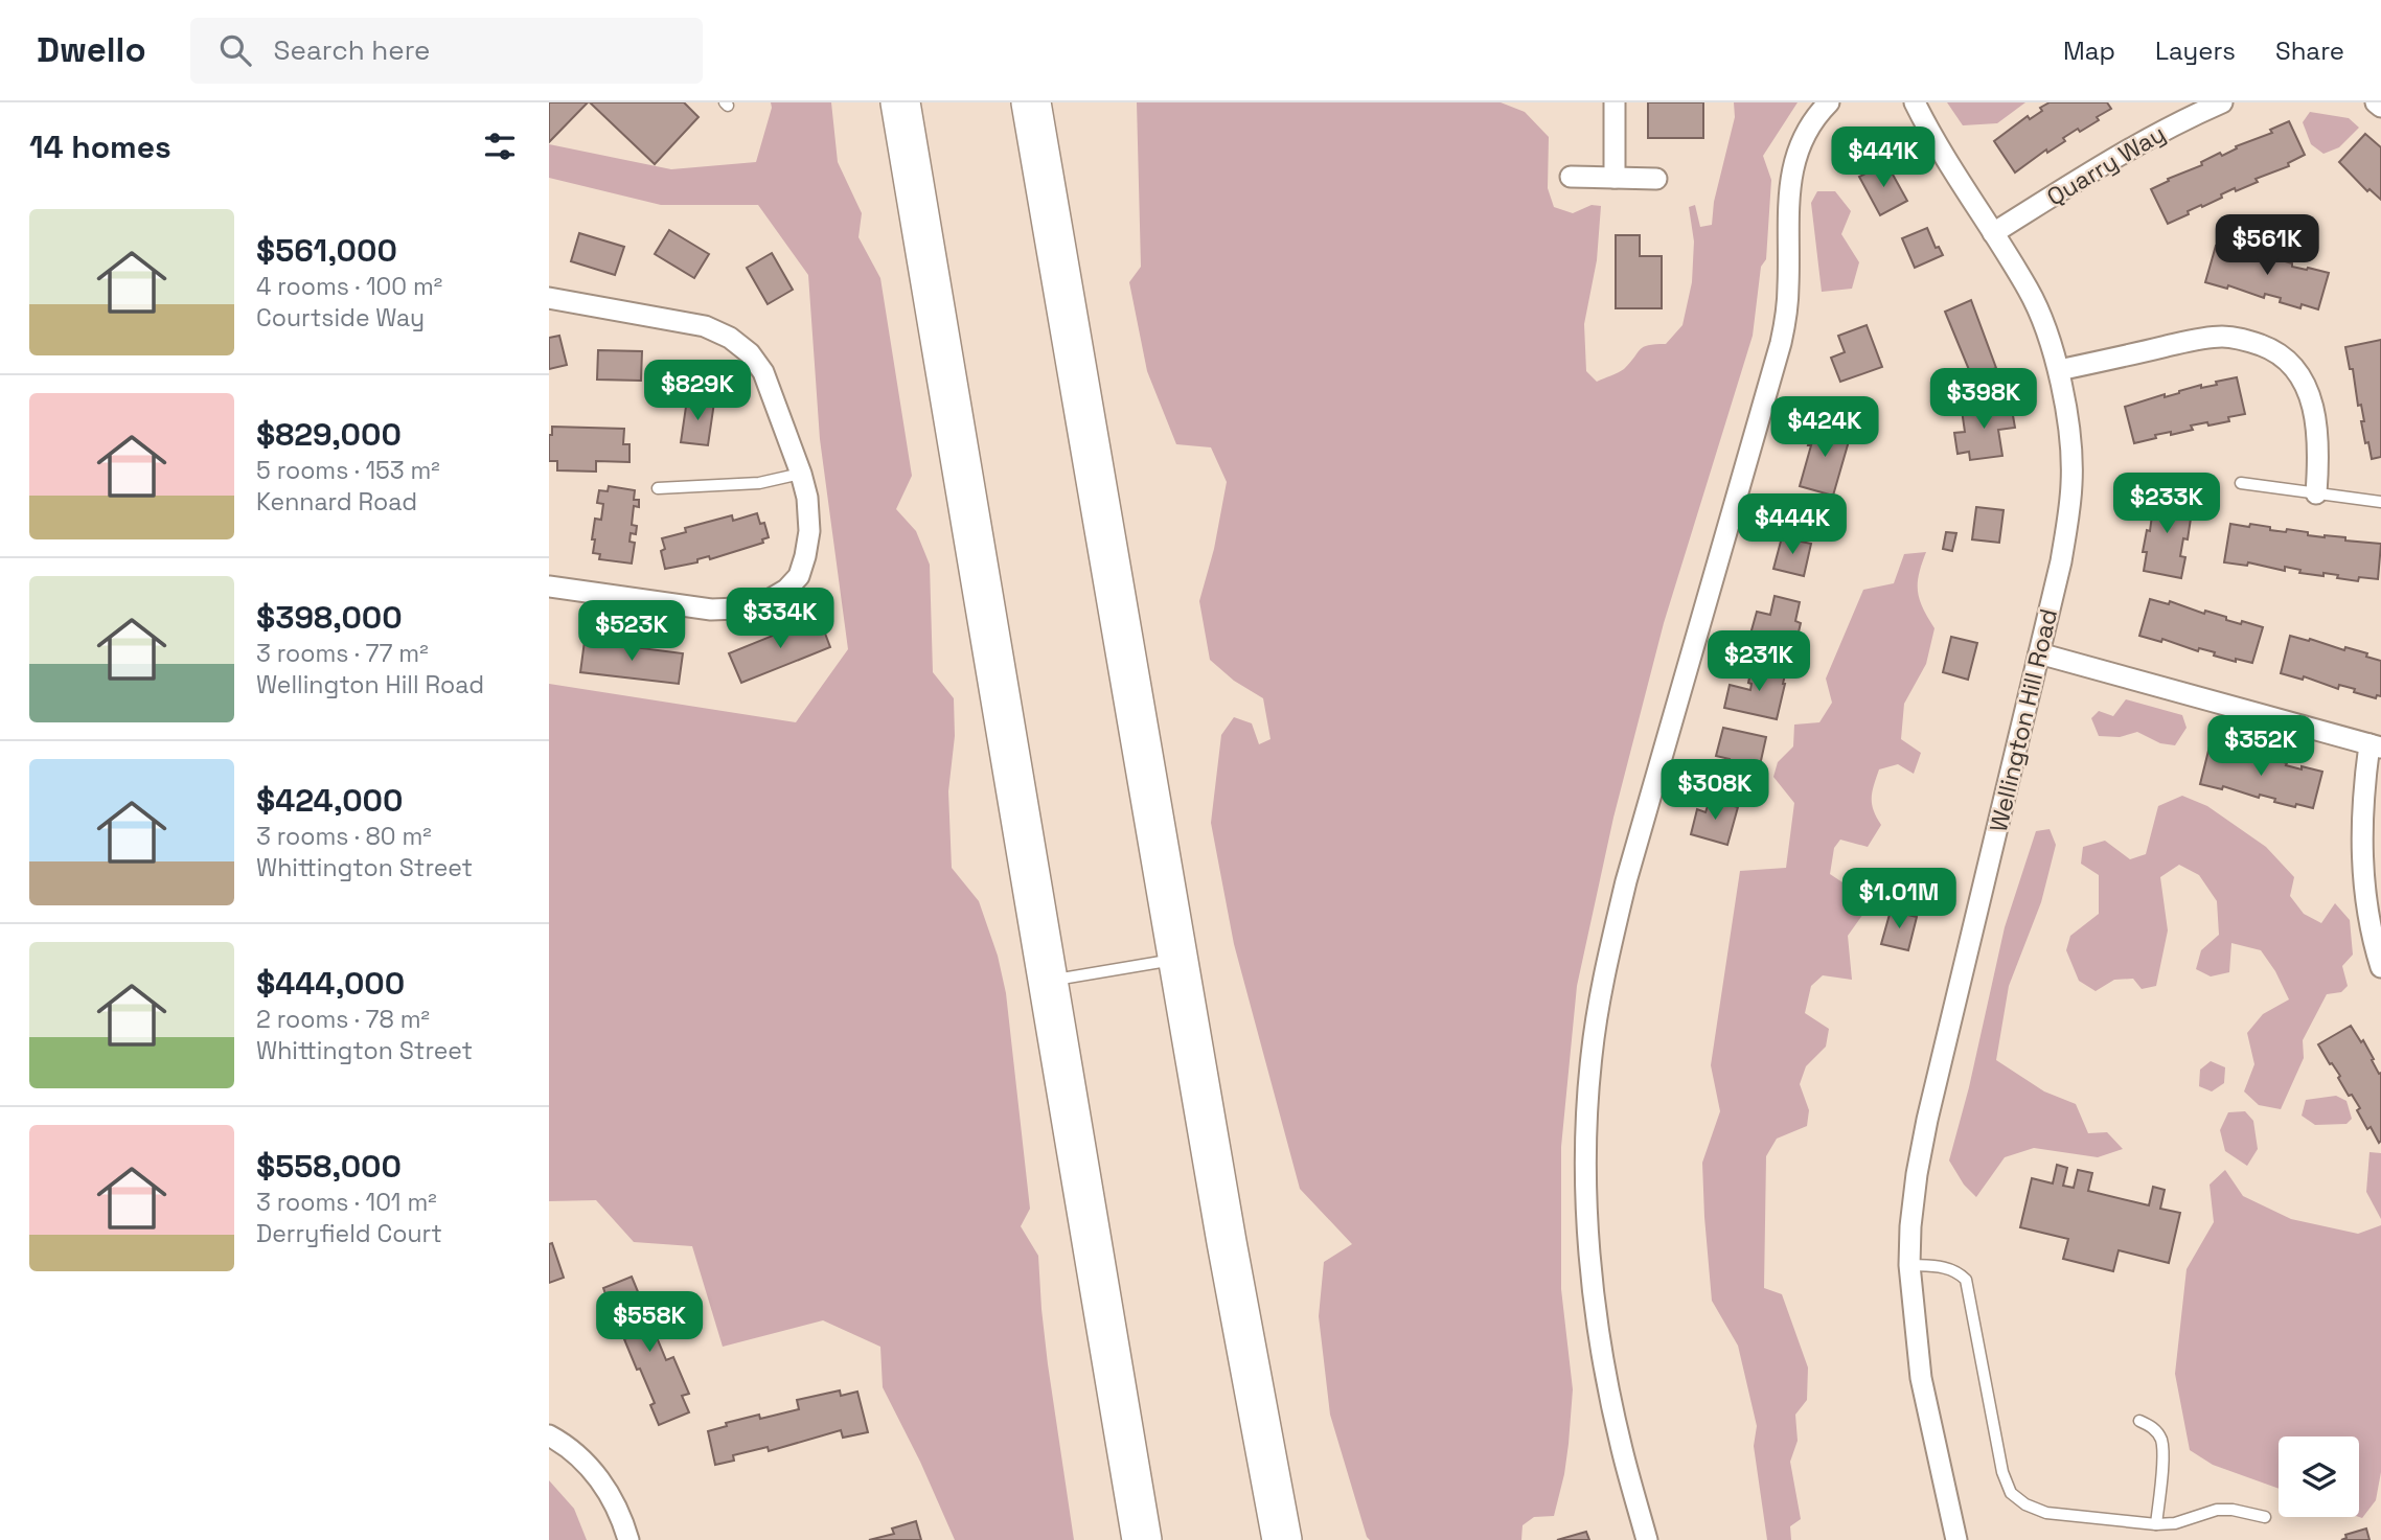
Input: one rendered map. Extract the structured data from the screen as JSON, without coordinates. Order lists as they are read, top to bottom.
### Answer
{
  "streets": {
    "street": ["Quarry Way", "Wellington Hill Road"]
  },
  "crossings": [
    ["Quarry Way", "Wellington Hill Road"]
  ],
  "page": {
    "header": "Dwello",
    "search": "Search here",
    "nav": ["Map", "Layers", "Share"],
    "heading": "14 homes",
    "price": [
      "$441K",
      "$561K",
      "$829K",
      "$398K",
      "$424K",
      "$233K",
      "$444K",
      "$334K",
      "$523K",
      "$231K",
      "$352K",
      "$308K",
      "$1.01M",
      "$558K"
    ],
    "list": [
      {
        "name": "$561,000",
        "note": "4 rooms · 100 m² · Courtside Way"
      },
      {
        "name": "$829,000",
        "note": "5 rooms · 153 m² · Kennard Road"
      },
      {
        "name": "$398,000",
        "note": "3 rooms · 77 m² · Wellington Hill Road"
      },
      {
        "name": "$424,000",
        "note": "3 rooms · 80 m² · Whittington Street"
      },
      {
        "name": "$444,000",
        "note": "2 rooms · 78 m² · Whittington Street"
      },
      {
        "name": "$558,000",
        "note": "3 rooms · 101 m² · Derryfield Court"
      }
    ]
  }
}
